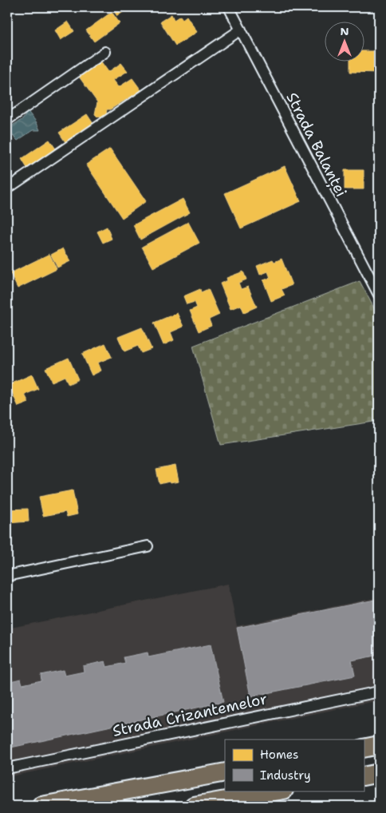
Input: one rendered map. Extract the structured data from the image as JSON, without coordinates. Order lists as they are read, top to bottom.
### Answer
{
  "streets": {
    "street": ["Strada Balanței", "Strada Crizantemelor"]
  },
  "legend": ["Homes", "Industry"],
  "north": "top"
}
